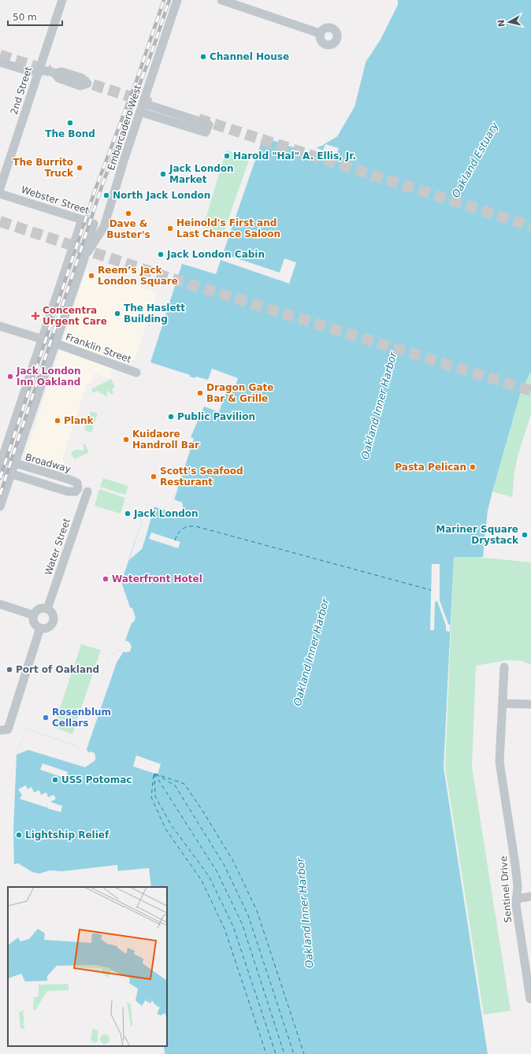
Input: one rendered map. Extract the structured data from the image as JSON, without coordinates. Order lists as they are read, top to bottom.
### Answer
{
  "streets": {
    "street": [
      "2nd Street",
      "Embarcadero West",
      "Webster Street",
      "Franklin Street",
      "Broadway",
      "Water Street",
      "Sentinel Drive"
    ]
  },
  "crossings": [
    ["Embarcadero West", "Webster Street"],
    ["Embarcadero West", "Franklin Street"],
    ["Embarcadero West", "Broadway"]
  ],
  "water": ["Oakland Estuary", "Oakland Inner Harbor"],
  "places": {
    "other": [
      "Channel House",
      "The Bond",
      "Harold \"Hal\" A. Ellis, Jr.",
      "The Burrito Truck",
      "Jack London Market",
      "North Jack London",
      "Dave & Buster's",
      "Heinold's First and Last Chance Saloon",
      "Jack London Cabin",
      "Reem’s Jack London Square",
      "The Haslett Building",
      "Jack London Inn Oakland",
      "Dragon Gate Bar & Grille",
      "Public Pavilion",
      "Plank",
      "Kuidaore Handroll Bar",
      "Pasta Pelican",
      "Scott's Seafood Resturant",
      "Jack London",
      "Mariner Square Drystack",
      "Waterfront Hotel",
      "Port of Oakland",
      "Rosenblum Cellars",
      "USS Potomac",
      "Lightship Relief"
    ],
    "health": ["Concentra Urgent Care"]
  },
  "scale_bar": "50 m",
  "north": "left"
}
